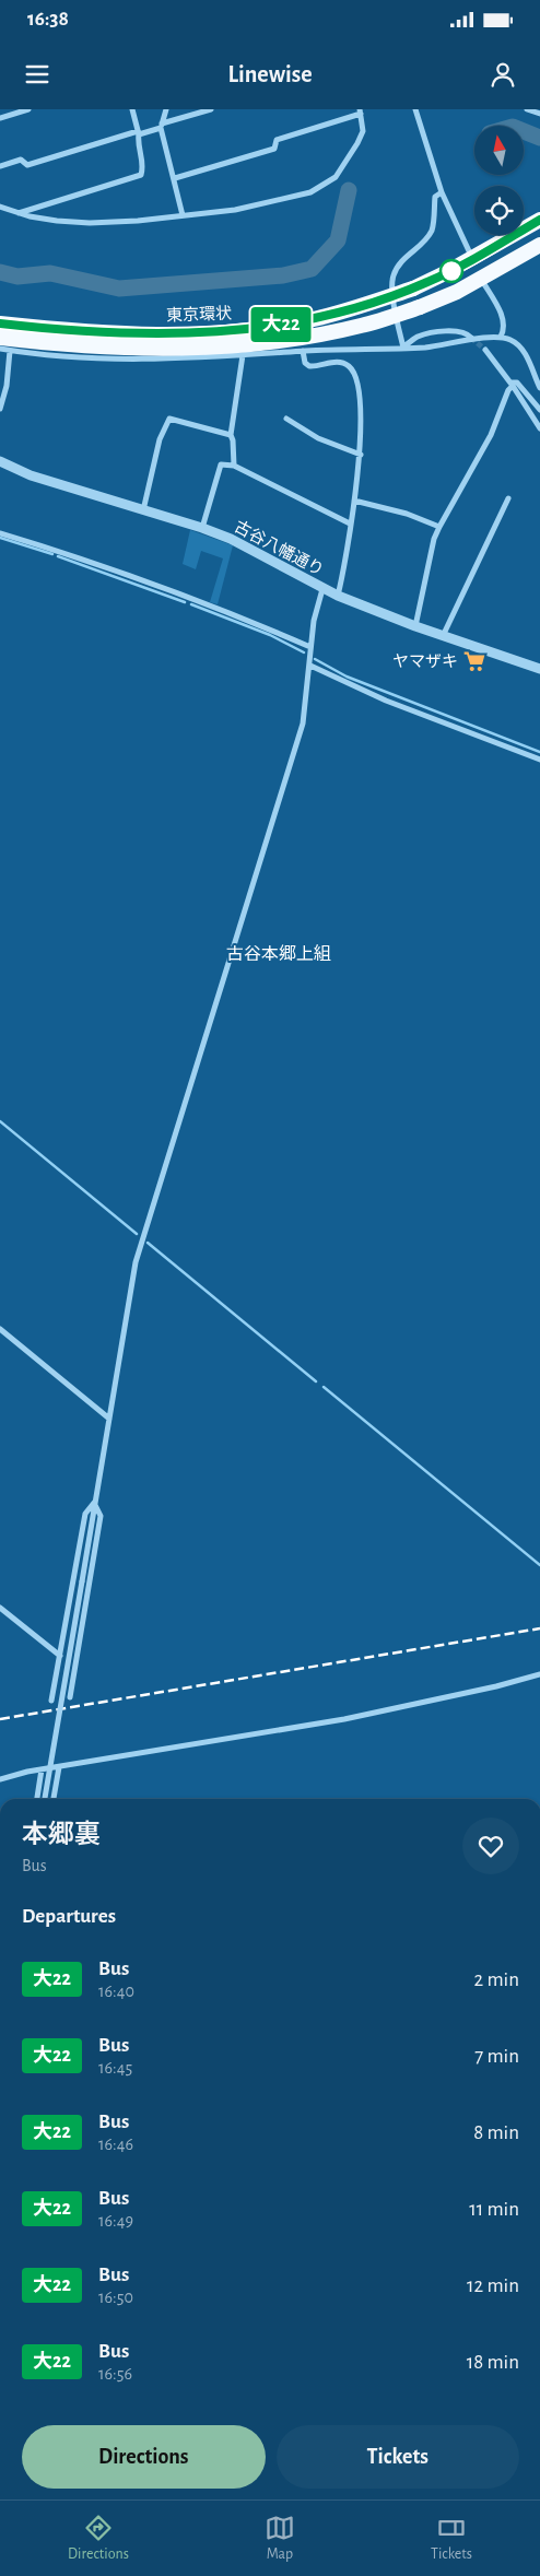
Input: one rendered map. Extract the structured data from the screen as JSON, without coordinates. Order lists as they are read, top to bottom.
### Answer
{
  "streets": {
    "highway": ["東京環状"],
    "street": ["古谷八幡通り"]
  },
  "districts": ["古谷本郷上組"],
  "places": {
    "supermarket": ["ヤマザキ"]
  },
  "lines": ["bus line 大22"],
  "north": "top",
  "page": {
    "status": "16:38",
    "header": "Linewise",
    "on_map": "大22",
    "heading": [
      ["本郷裏", "Bus"],
      "Departures"
    ],
    "list": [
      {
        "mark": "大22",
        "name": "Bus",
        "note": "16:40",
        "value": "2 min"
      },
      {
        "mark": "大22",
        "name": "Bus",
        "note": "16:45",
        "value": "7 min"
      },
      {
        "mark": "大22",
        "name": "Bus",
        "note": "16:46",
        "value": "8 min"
      },
      {
        "mark": "大22",
        "name": "Bus",
        "note": "16:49",
        "value": "11 min"
      },
      {
        "mark": "大22",
        "name": "Bus",
        "note": "16:50",
        "value": "12 min"
      },
      {
        "mark": "大22",
        "name": "Bus",
        "note": "16:56",
        "value": "18 min"
      }
    ],
    "buttons": ["Directions", "Tickets"],
    "tabs": ["Directions", "Map", "Tickets"]
  }
}
